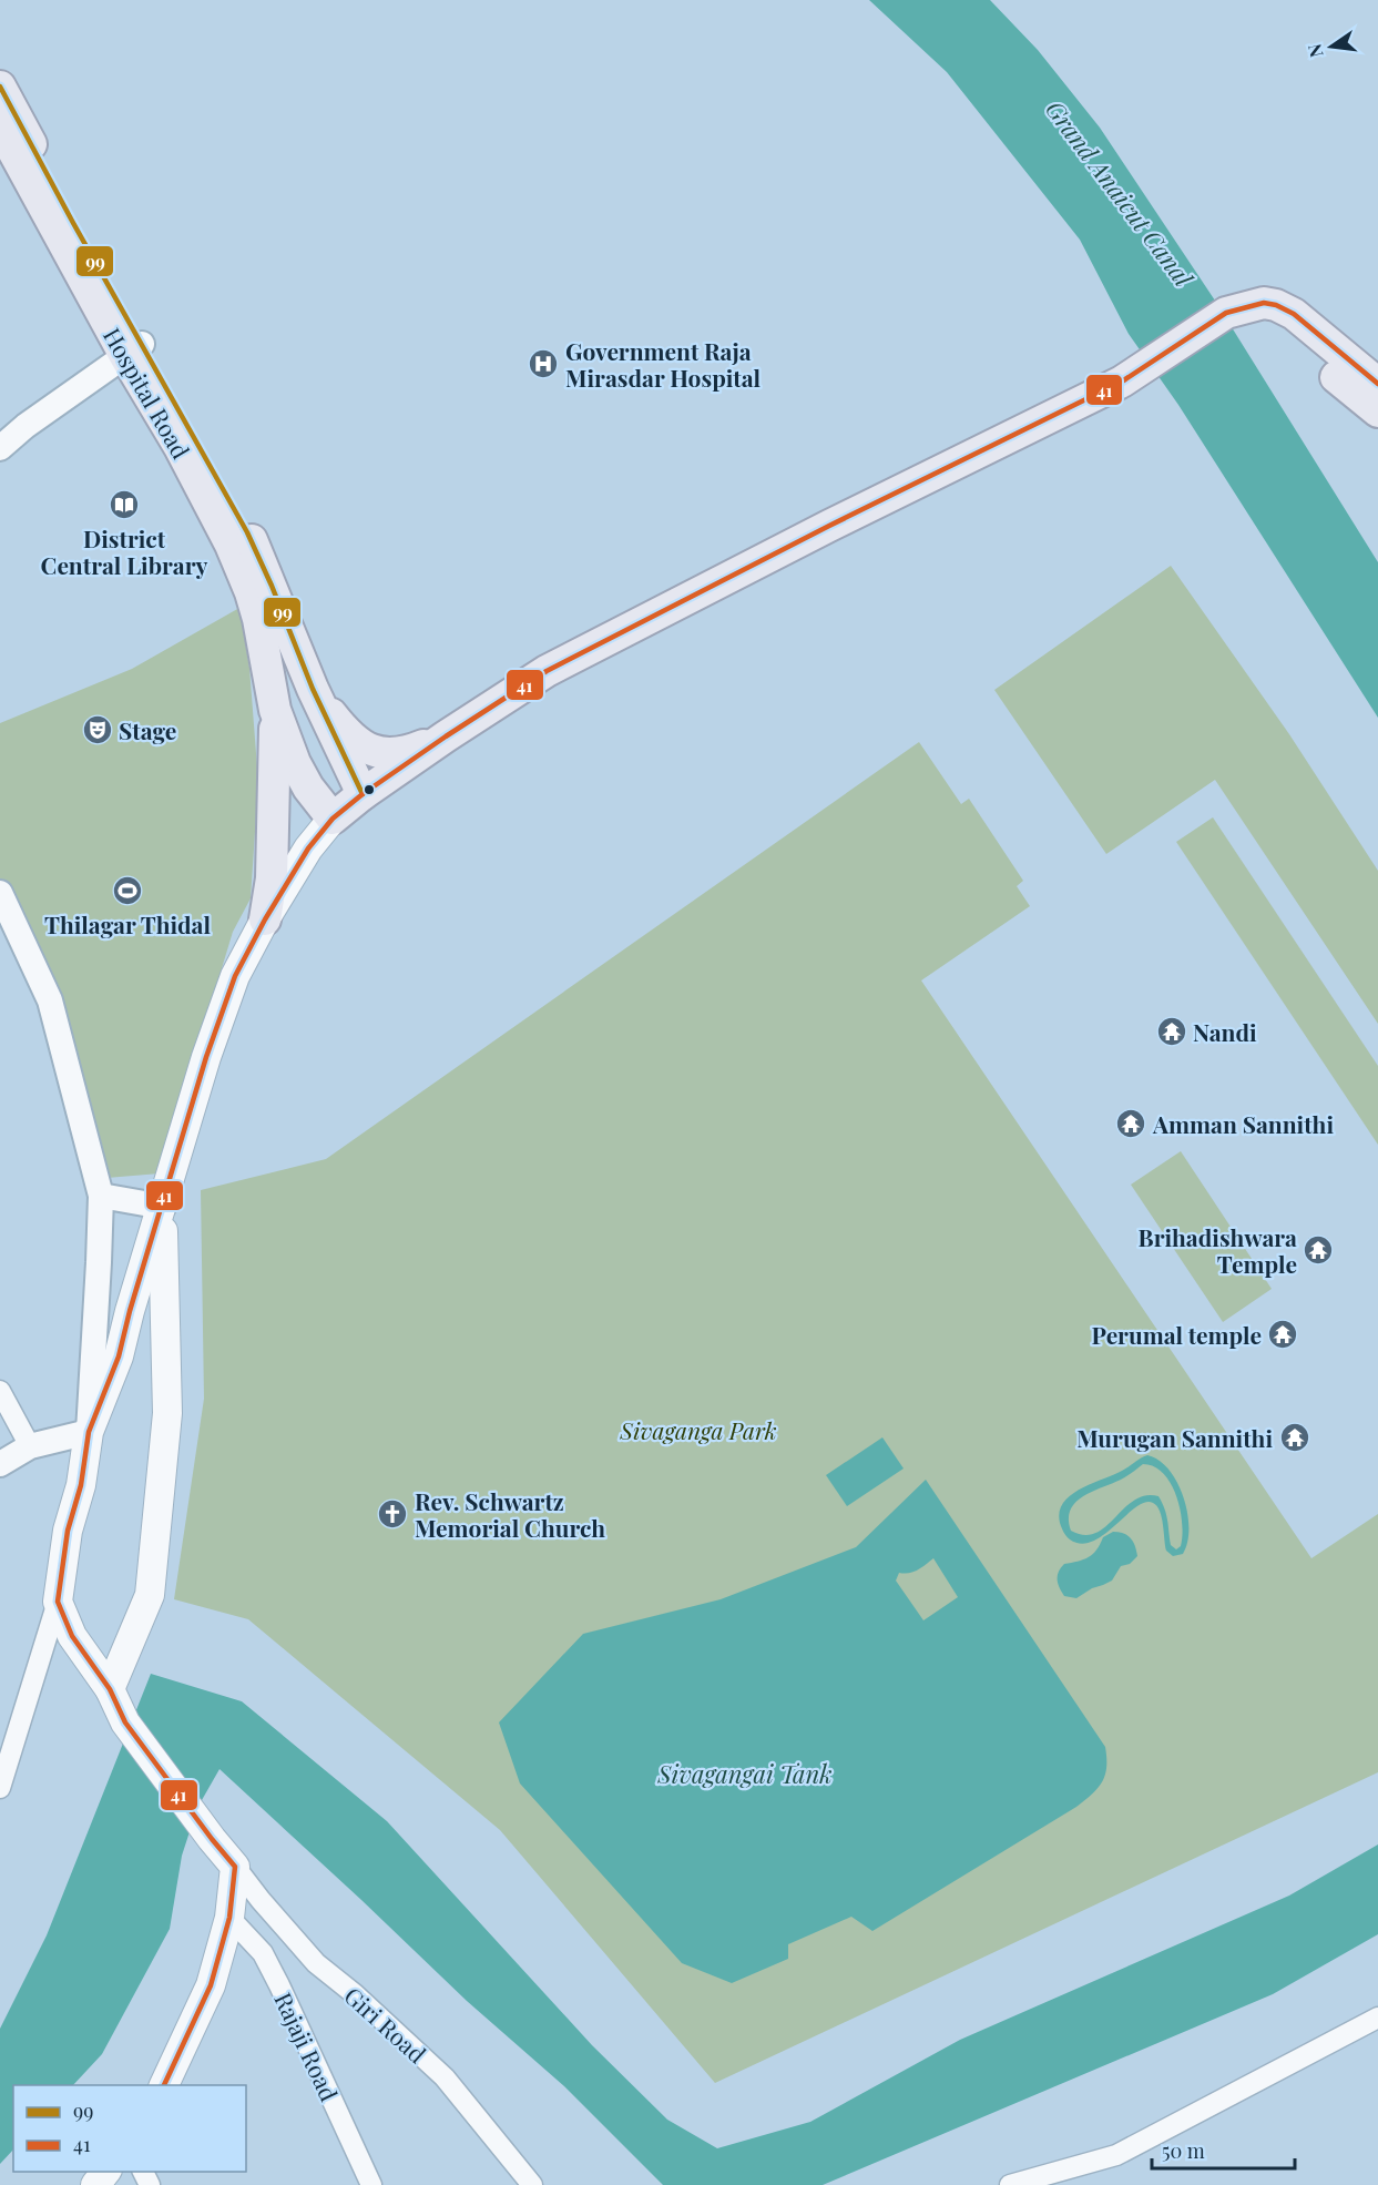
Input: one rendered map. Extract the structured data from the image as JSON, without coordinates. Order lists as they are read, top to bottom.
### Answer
{
  "streets": {
    "main road": ["Hospital Road"],
    "street": ["Giri Road", "Rajaji Road"]
  },
  "water": ["Grand Anaicut Canal", "Sivagangai Tank"],
  "parks": ["Sivaganga Park"],
  "places": {
    "hospital": ["Government Raja Mirasdar Hospital"],
    "library": ["District Central Library"],
    "theatre": ["Stage"],
    "sports": ["Thilagar Thidal"],
    "temple": [
      "Nandi",
      "Amman Sannithi",
      "Brihadishwara Temple",
      "Perumal temple",
      "Murugan Sannithi"
    ],
    "church": ["Rev. Schwartz Memorial Church"]
  },
  "lines": ["transit line 99", "transit line 41"],
  "legend": ["99", "41"],
  "scale_bar": "50 m",
  "north": "left"
}
